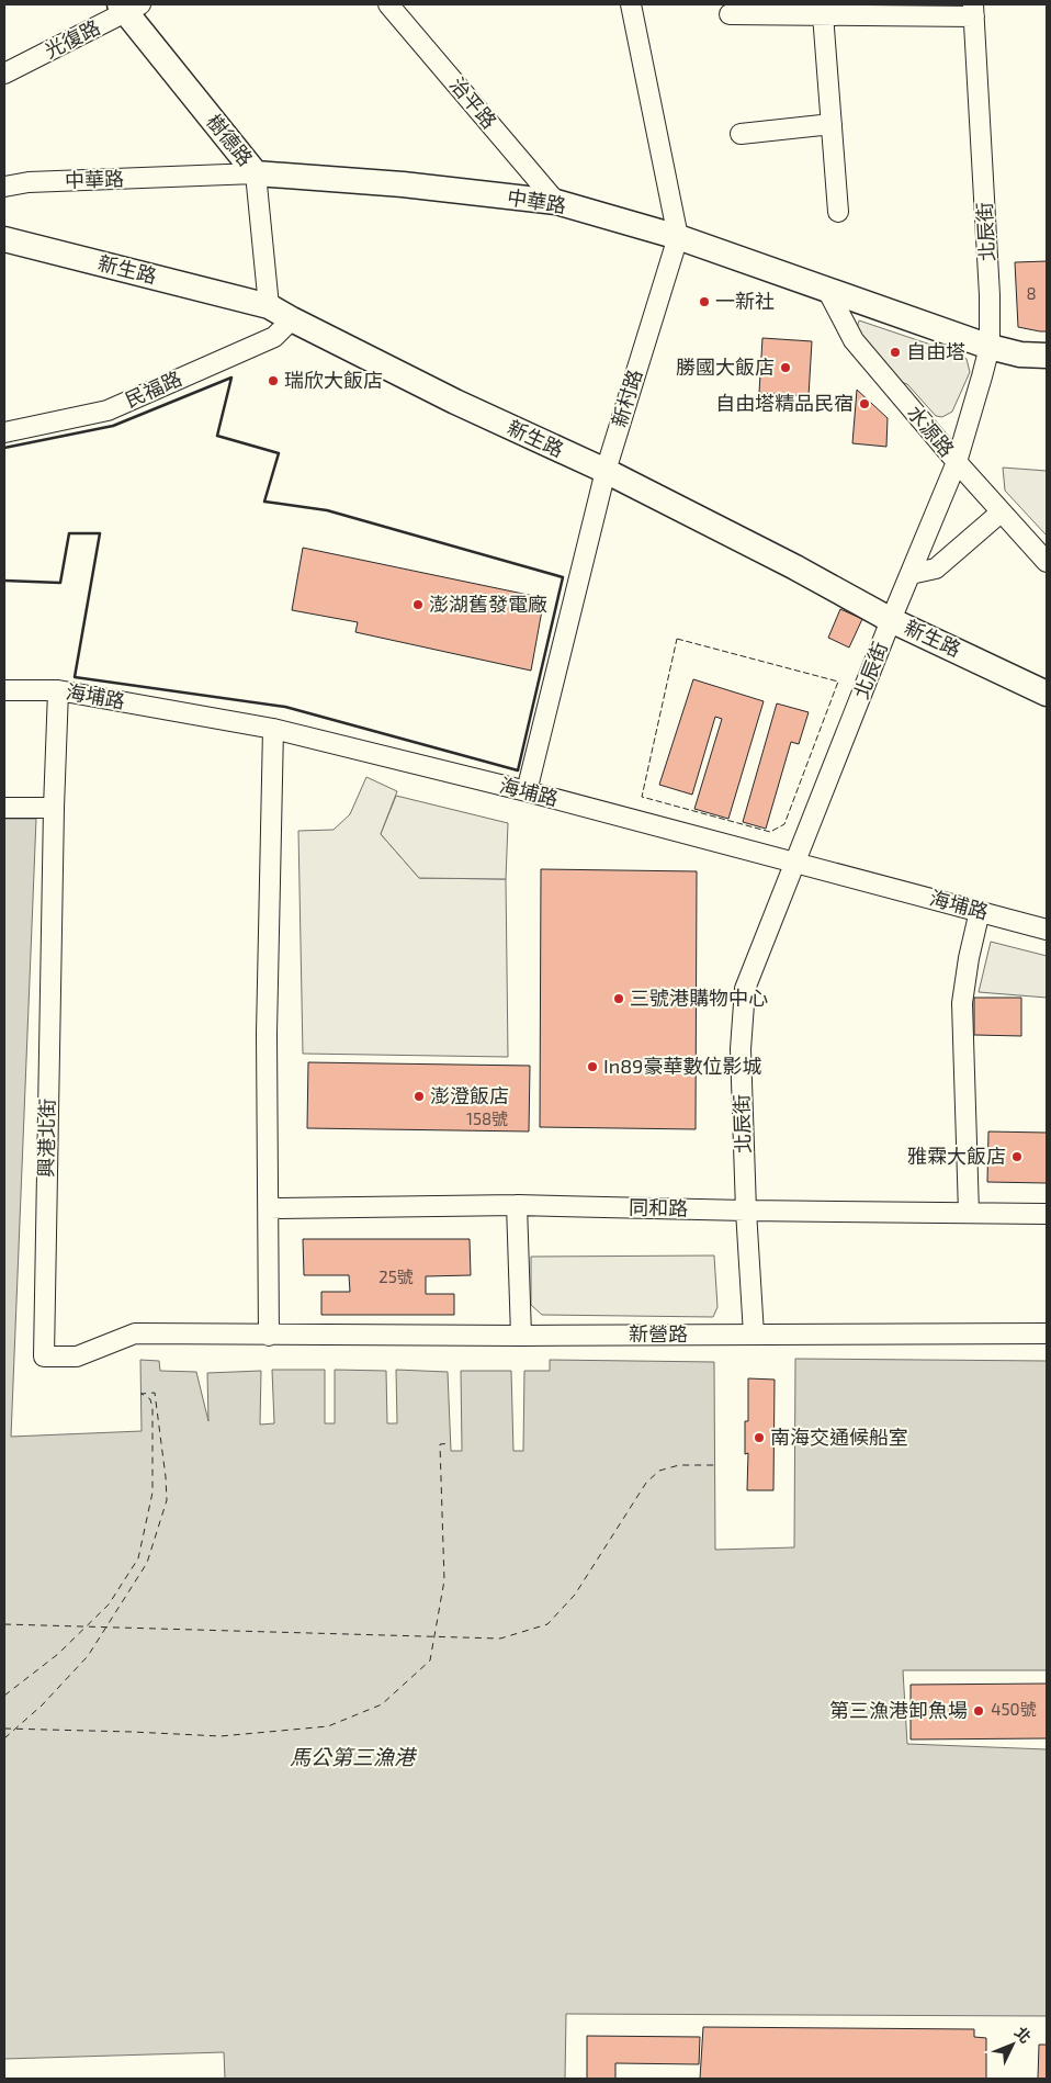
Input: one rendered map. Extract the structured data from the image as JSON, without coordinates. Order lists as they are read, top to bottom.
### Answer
{
  "streets": {
    "main road": ["樹德路", "中華路", "新生路"],
    "street": [
      "光復路",
      "治平路",
      "北辰街",
      "民福路",
      "新村路",
      "水源路",
      "海埔路",
      "興港北街",
      "同和路",
      "新營路"
    ]
  },
  "crossings": [
    ["光復路", "樹德路"],
    ["治平路", "中華路"],
    ["樹德路", "中華路"],
    ["樹德路", "新生路"],
    ["中華路", "北辰街"],
    ["中華路", "新村路"],
    ["中華路", "水源路"],
    ["北辰街", "新生路"],
    ["北辰街", "水源路"],
    ["北辰街", "海埔路"],
    ["北辰街", "同和路"],
    ["北辰街", "新營路"],
    ["新生路", "民福路"],
    ["新生路", "新村路"],
    ["新村路", "海埔路"],
    ["海埔路", "興港北街"],
    ["興港北街", "新營路"]
  ],
  "water": ["馬公第三漁港"],
  "places": [
    "一新社",
    "自由塔",
    "勝國大飯店",
    "瑞欣大飯店",
    "自由塔精品民宿",
    "澎湖舊發電廠",
    "三號港購物中心",
    "In89豪華數位影城",
    "澎澄飯店",
    "雅霖大飯店",
    "南海交通候船室",
    "第三漁港卸魚場"
  ],
  "house_numbers": [
    "8",
    "158號",
    "25號",
    "450號"
  ],
  "north": "top right"
}
